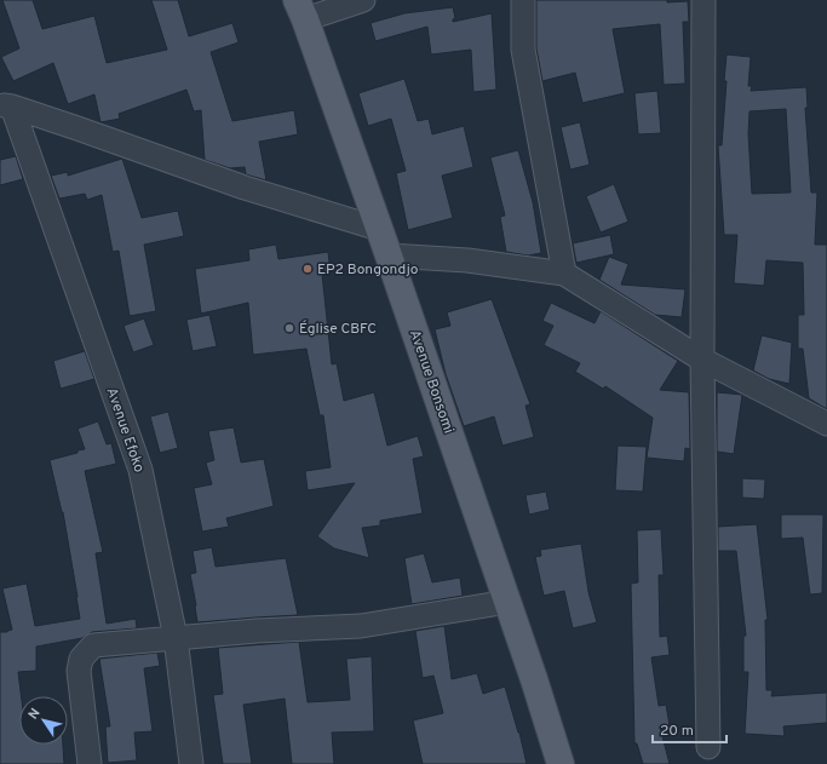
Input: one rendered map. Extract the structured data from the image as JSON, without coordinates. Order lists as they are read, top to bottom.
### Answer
{
  "streets": {
    "main road": ["Avenue Bonsomi"],
    "street": ["Avenue Efoko"]
  },
  "places": ["EP2 Bongondjo", "Église CBFC"],
  "scale_bar": "20 m",
  "north": "top left"
}
